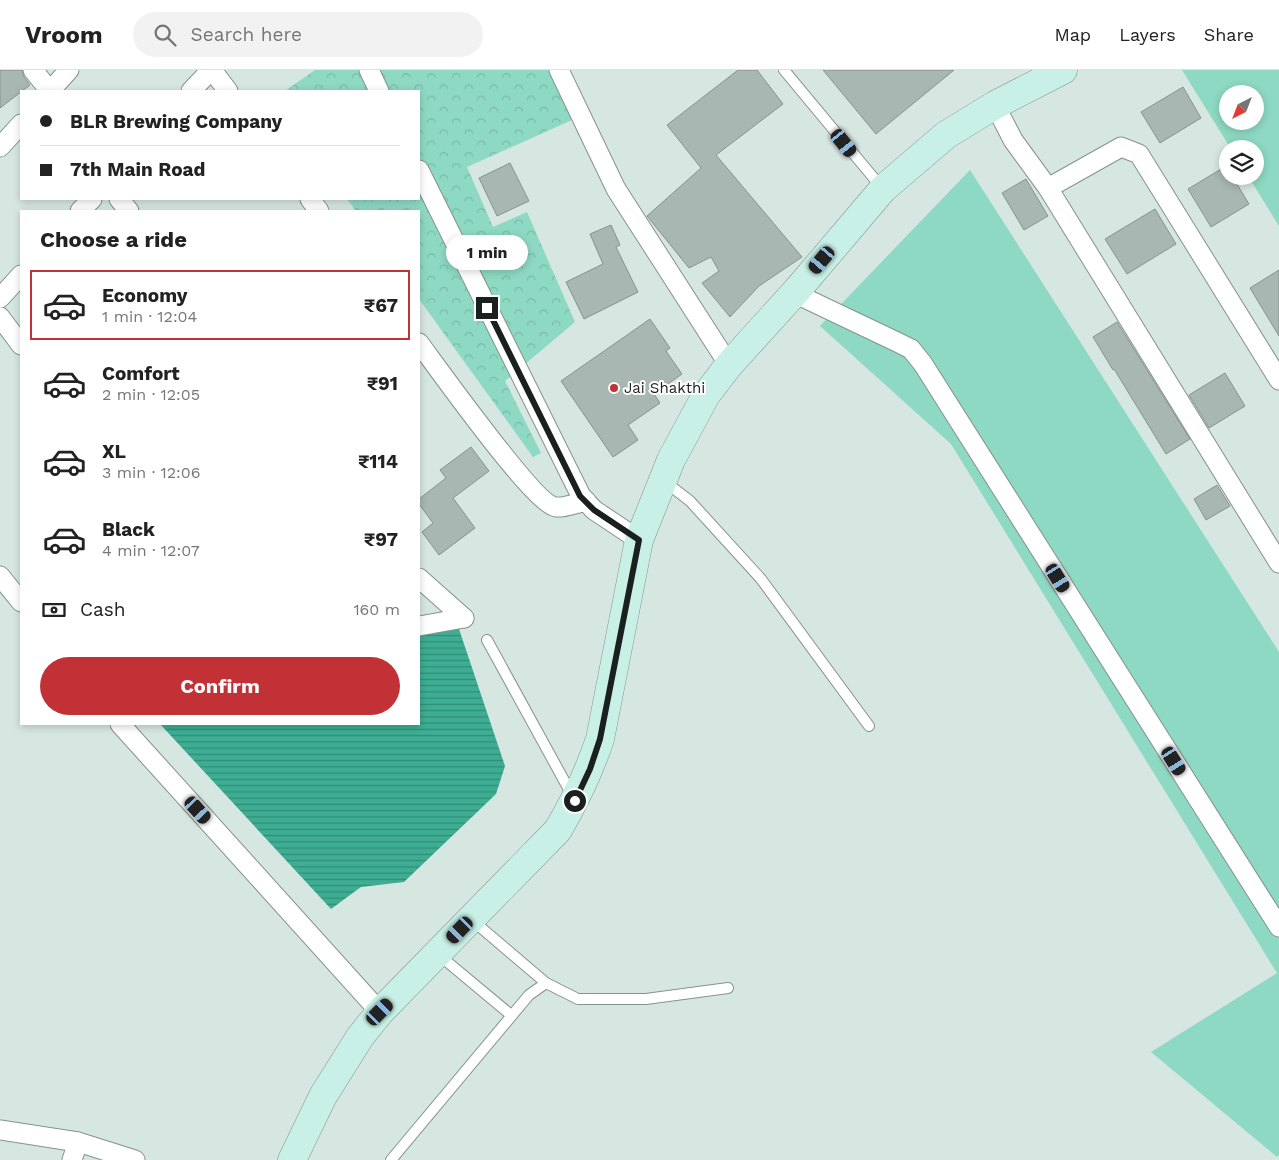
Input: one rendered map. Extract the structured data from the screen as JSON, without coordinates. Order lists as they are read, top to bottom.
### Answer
{
  "places": ["Jai Shakthi"],
  "north": "bottom left",
  "page": {
    "header": "Vroom",
    "search": "Search here",
    "nav": ["Map", "Layers", "Share"],
    "banner": ["BLR Brewing Company", "7th Main Road"],
    "heading": "Choose a ride",
    "bubble": "1 min",
    "list": [
      {
        "name": "Economy",
        "note": "1 min · 12:04",
        "value": "₹67"
      },
      {
        "name": "Comfort",
        "note": "2 min · 12:05",
        "value": "₹91"
      },
      {
        "name": "XL",
        "note": "3 min · 12:06",
        "value": "₹114"
      },
      {
        "name": "Black",
        "note": "4 min · 12:07",
        "value": "₹97"
      }
    ],
    "pay": ["Cash", "160 m"],
    "buttons": "Confirm"
  }
}
